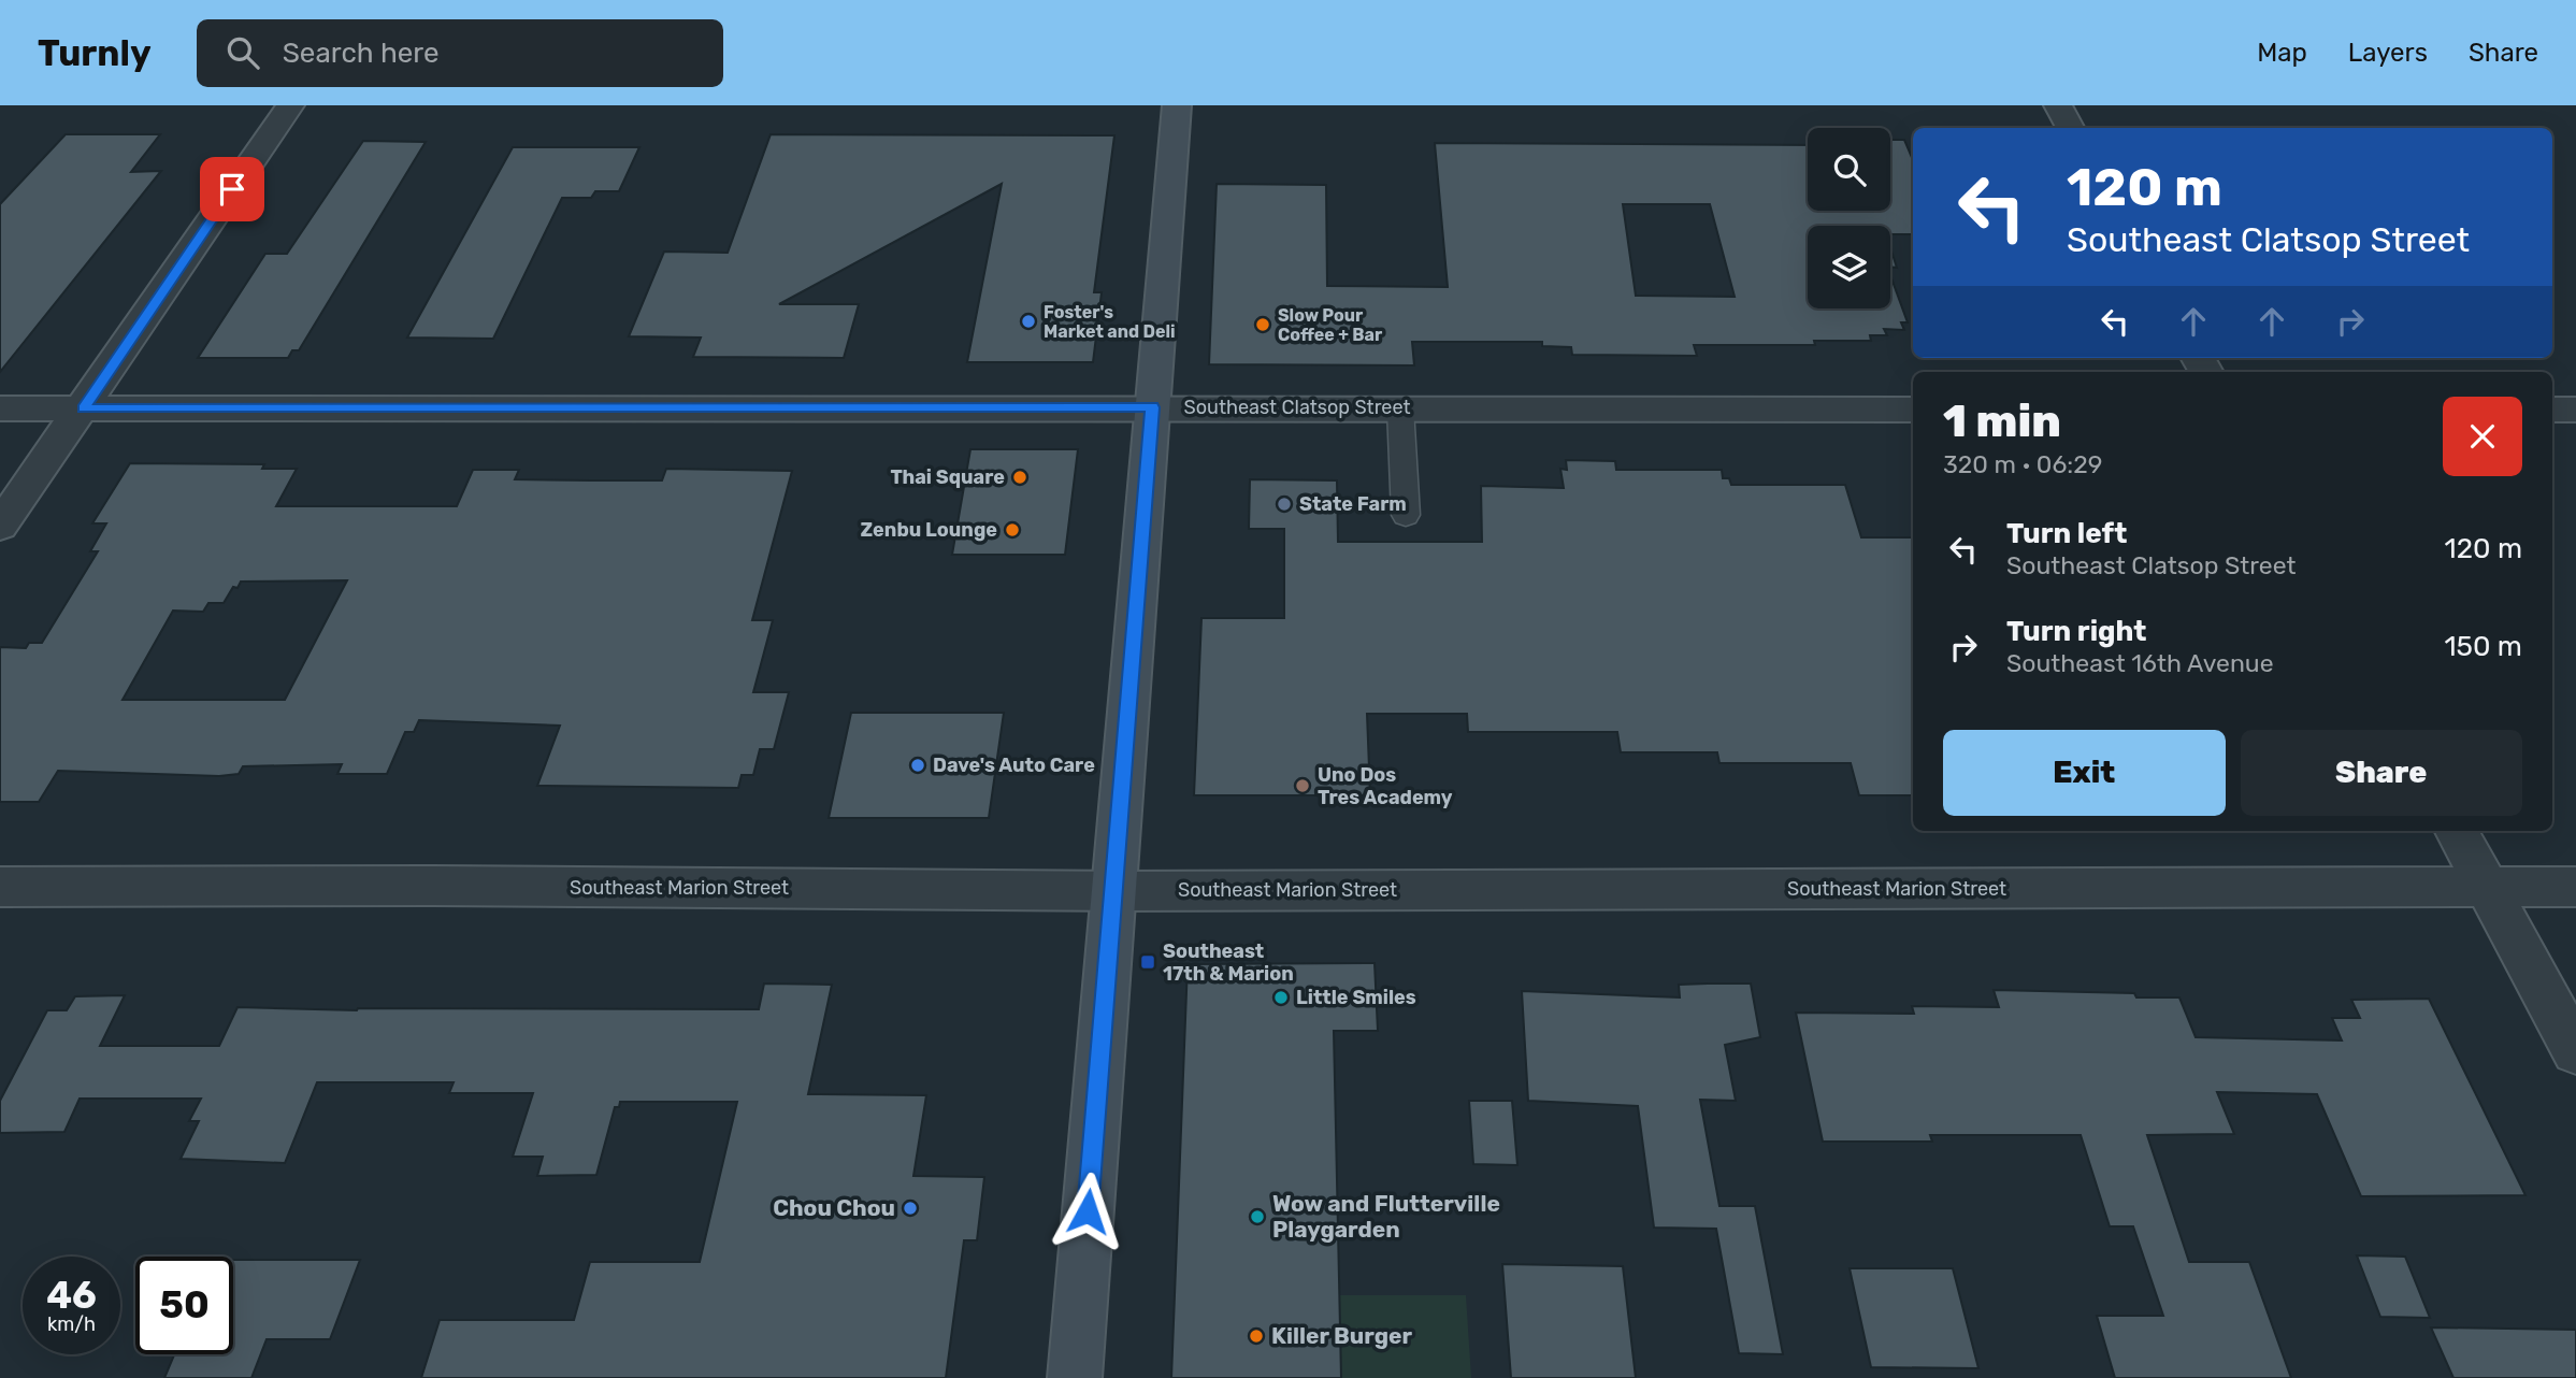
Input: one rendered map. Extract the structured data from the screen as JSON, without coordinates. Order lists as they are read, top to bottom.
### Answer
{
  "streets": {
    "street": ["Southeast Clatsop Street", "Southeast Marion Street"]
  },
  "places": {
    "other": [
      "Foster's Market and Deli",
      "Slow Pour Coffee + Bar",
      "Thai Square",
      "State Farm",
      "Zenbu Lounge",
      "Dave's Auto Care",
      "Uno Dos Tres Academy",
      "Little Smiles",
      "Chou Chou",
      "Wow and Flutterville Playgarden",
      "Killer Burger"
    ],
    "transit": ["Southeast 17th & Marion"]
  },
  "page": {
    "header": "Turnly",
    "search": "Search here",
    "nav": ["Map", "Layers", "Share"],
    "turn": ["120 m", "Southeast Clatsop Street"],
    "heading": ["1 min", "320 m · 06:29"],
    "list": [
      {
        "name": "Turn left",
        "note": "Southeast Clatsop Street",
        "value": "120 m"
      },
      {
        "name": "Turn right",
        "note": "Southeast 16th Avenue",
        "value": "150 m"
      }
    ],
    "buttons": ["Exit", "Share"],
    "speed": "46 km/h",
    "limit": "50"
  }
}
